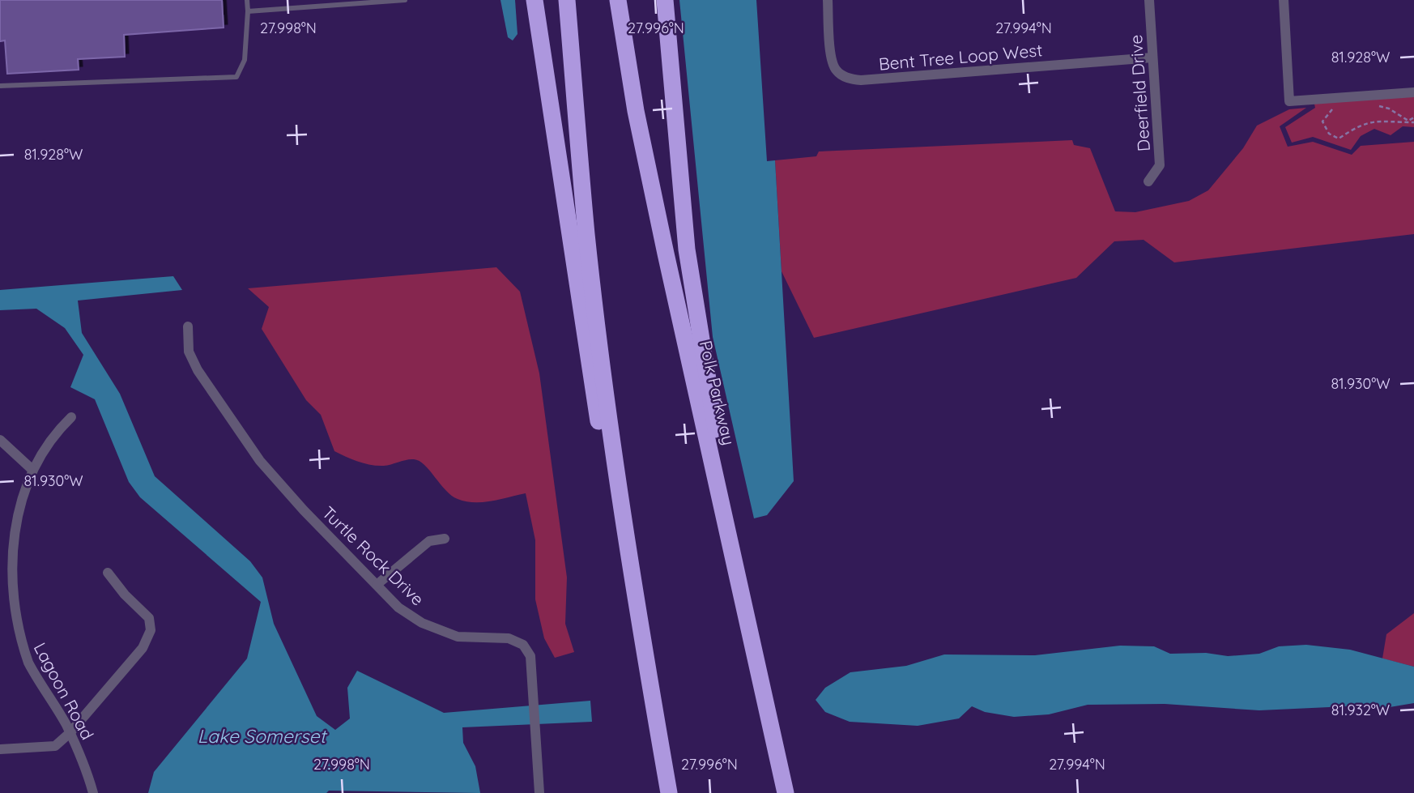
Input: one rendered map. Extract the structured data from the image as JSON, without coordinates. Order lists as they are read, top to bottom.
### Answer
{
  "streets": {
    "highway": ["Polk Parkway"],
    "street": [
      "Bent Tree Loop West",
      "Deerfield Drive",
      "Turtle Rock Drive",
      "Lagoon Road"
    ]
  },
  "crossings": [
    ["Bent Tree Loop West", "Deerfield Drive"]
  ],
  "water": ["Lake Somerset"],
  "coordinates": [
    "27.998°N",
    "27.996°N",
    "27.994°N",
    "81.928°W",
    "81.930°W",
    "81.932°W"
  ]
}
